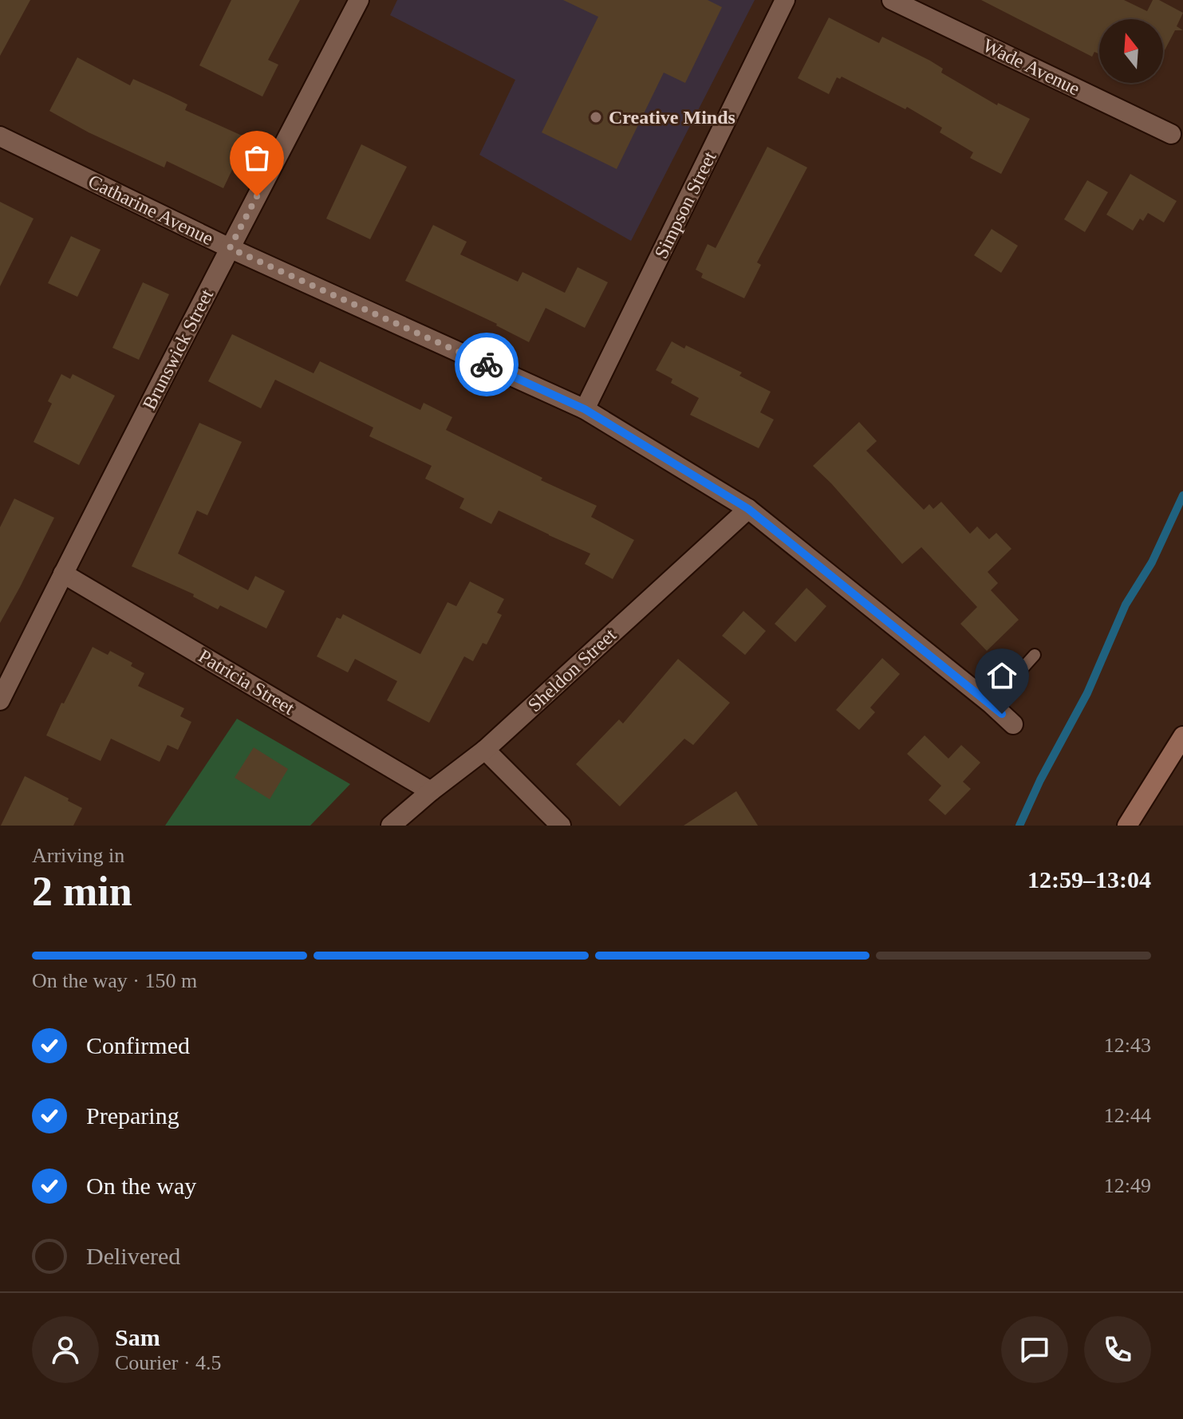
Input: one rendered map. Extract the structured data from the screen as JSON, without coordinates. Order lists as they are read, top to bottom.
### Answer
{
  "streets": {
    "street": [
      "Wade Avenue",
      "Simpson Street",
      "Catharine Avenue",
      "Brunswick Street",
      "Sheldon Street",
      "Patricia Street"
    ]
  },
  "crossings": [
    ["Simpson Street", "Catharine Avenue"],
    ["Catharine Avenue", "Brunswick Street"],
    ["Catharine Avenue", "Sheldon Street"],
    ["Brunswick Street", "Patricia Street"],
    ["Sheldon Street", "Patricia Street"]
  ],
  "places": ["Creative Minds"],
  "north": "top",
  "page": {
    "heading": ["2 min", "Arriving in", "12:59–13:04"],
    "panel": ["Sam", "Courier · 4.5"],
    "bar": "On the way · 150 m",
    "list": [
      ["Confirmed", "12:43"],
      ["Preparing", "12:44"],
      ["On the way", "12:49"],
      "Delivered"
    ]
  }
}
